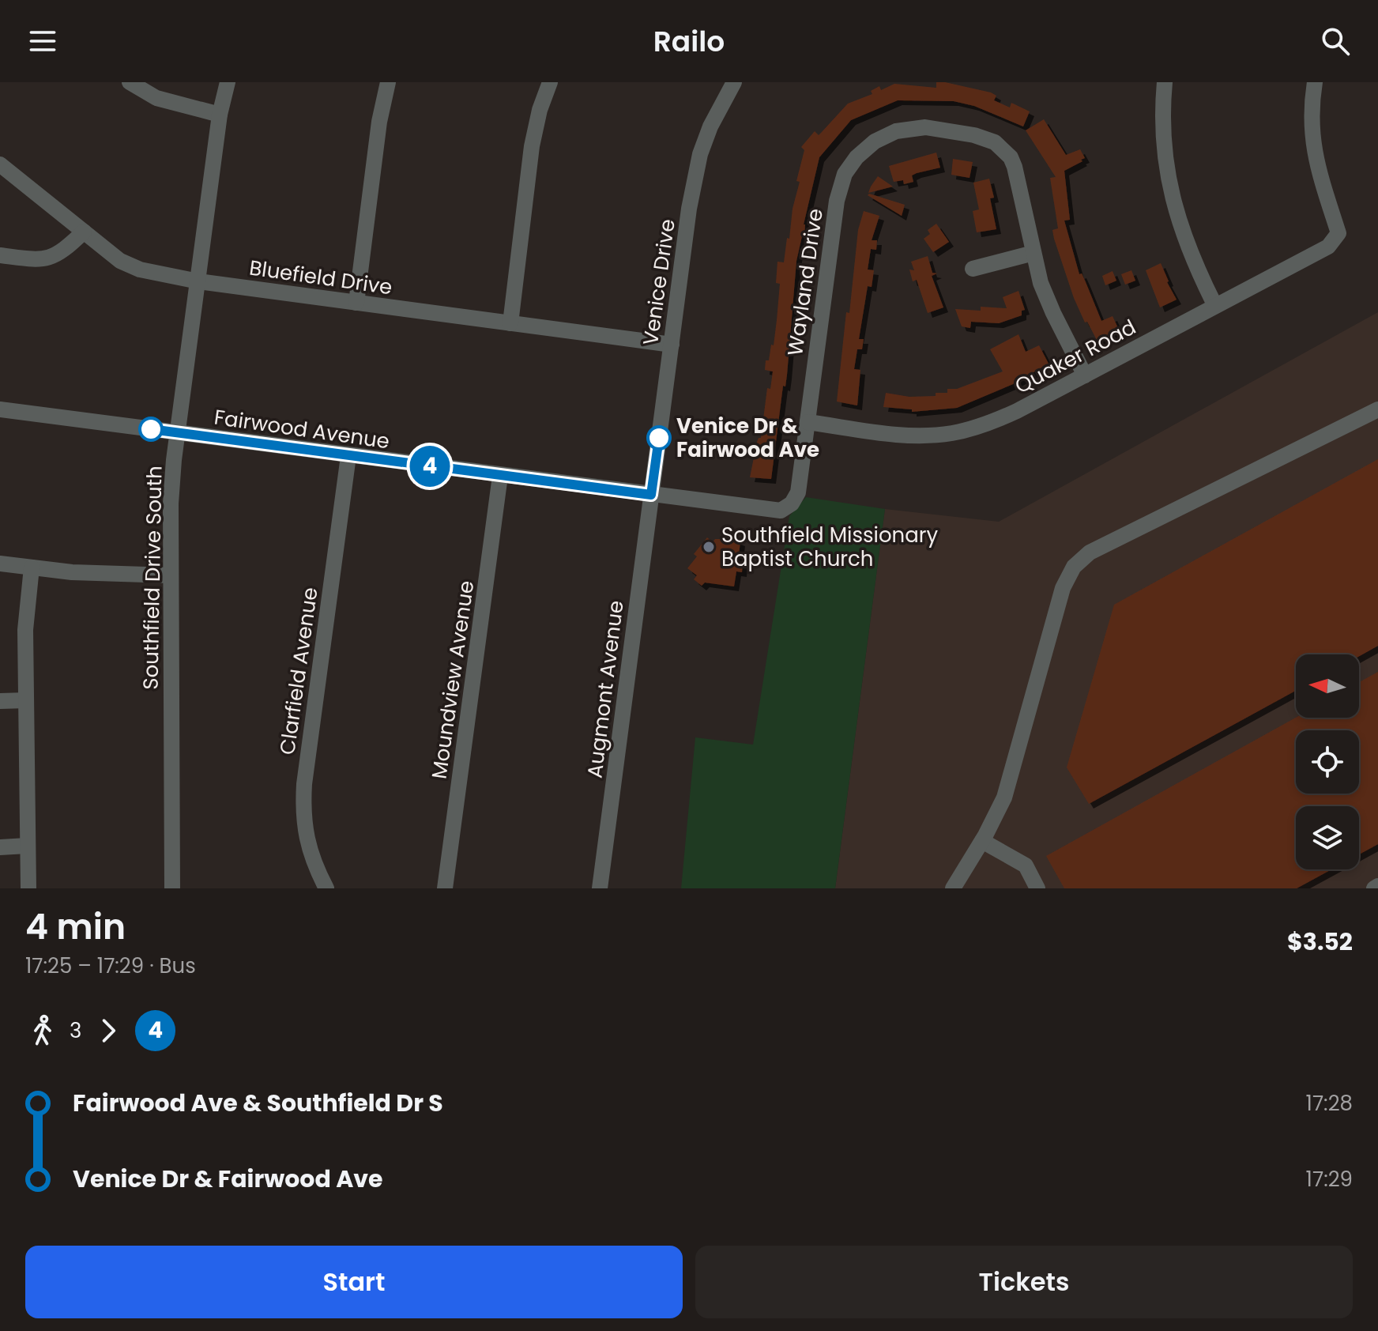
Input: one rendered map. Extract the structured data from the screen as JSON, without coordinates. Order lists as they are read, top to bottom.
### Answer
{
  "streets": {
    "street": [
      "Bluefield Drive",
      "Venice Drive",
      "Wayland Drive",
      "Quaker Road",
      "Fairwood Avenue",
      "Southfield Drive South",
      "Clarfield Avenue",
      "Moundview Avenue",
      "Augmont Avenue"
    ]
  },
  "crossings": [
    ["Bluefield Drive", "Venice Drive"],
    ["Bluefield Drive", "Southfield Drive South"],
    ["Venice Drive", "Fairwood Avenue"],
    ["Venice Drive", "Augmont Avenue"],
    ["Wayland Drive", "Quaker Road"],
    ["Wayland Drive", "Fairwood Avenue"],
    ["Fairwood Avenue", "Southfield Drive South"],
    ["Fairwood Avenue", "Clarfield Avenue"],
    ["Fairwood Avenue", "Moundview Avenue"],
    ["Fairwood Avenue", "Augmont Avenue"]
  ],
  "places": ["Venice Dr & Fairwood Ave", "Southfield Missionary Baptist Church"],
  "lines": ["bus line 4"],
  "north": "left",
  "page": {
    "header": "Railo",
    "on_map": "4",
    "heading": ["4 min", "17:25 – 17:29 · Bus", "$3.52"],
    "legs": ["3", "4"],
    "list": [
      {
        "name": "Fairwood Ave & Southfield Dr S",
        "value": "17:28"
      },
      {
        "name": "Venice Dr & Fairwood Ave",
        "value": "17:29"
      }
    ],
    "buttons": ["Start", "Tickets"]
  }
}
